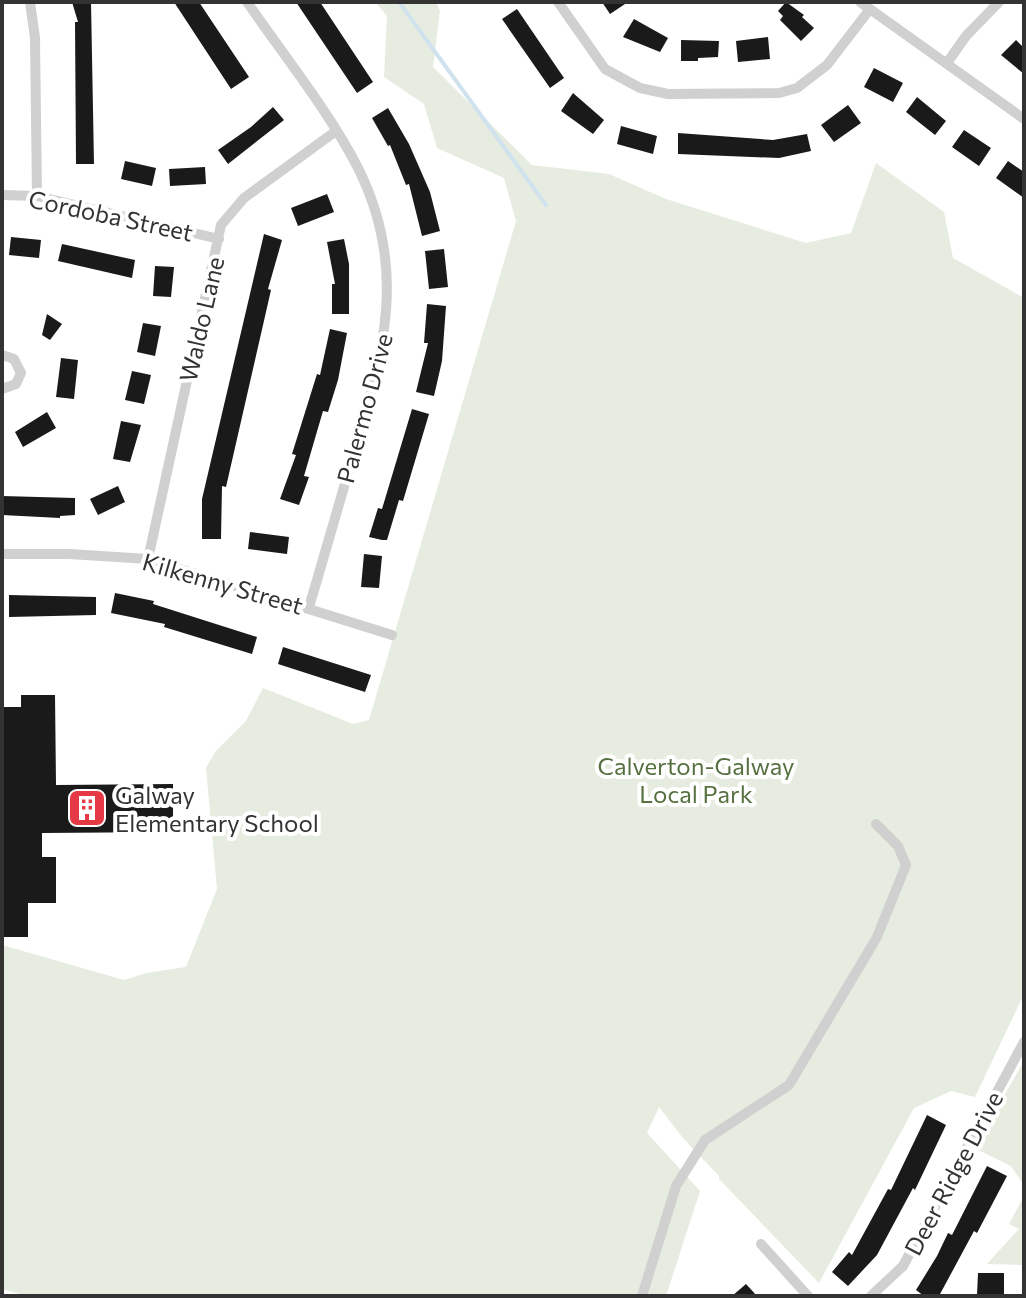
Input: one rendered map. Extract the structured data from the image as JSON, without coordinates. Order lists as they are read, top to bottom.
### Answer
{
  "streets": {
    "street": [
      "Cordoba Street",
      "Waldo Lane",
      "Palermo Drive",
      "Kilkenny Street",
      "Deer Ridge Drive"
    ]
  },
  "crossings": [
    ["Cordoba Street", "Waldo Lane"],
    ["Waldo Lane", "Palermo Drive"],
    ["Waldo Lane", "Kilkenny Street"],
    ["Palermo Drive", "Kilkenny Street"]
  ],
  "parks": ["Calverton-Galway Local Park"],
  "places": {
    "building": ["Galway Elementary School"]
  }
}
